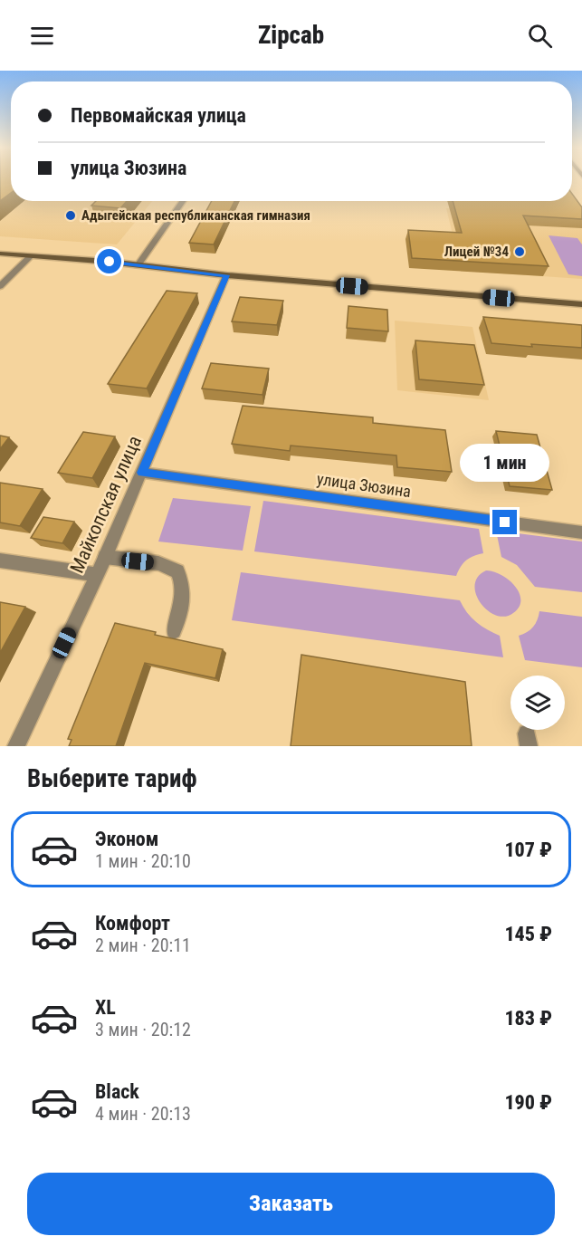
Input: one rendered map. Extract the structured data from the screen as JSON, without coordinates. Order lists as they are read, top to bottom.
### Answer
{
  "streets": {
    "street": ["улица Зюзина", "Майкопская улица"]
  },
  "crossings": [
    ["улица Зюзина", "Майкопская улица"]
  ],
  "places": ["Адыгейская республиканская гимназия", "Лицей №34"],
  "page": {
    "header": "Zipcab",
    "banner": ["Первомайская улица", "улица Зюзина"],
    "bubble": "1 мин",
    "heading": "Выберите тариф",
    "list": [
      {
        "name": "Эконом",
        "note": "1 мин · 20:10",
        "value": "107 ₽"
      },
      {
        "name": "Комфорт",
        "note": "2 мин · 20:11",
        "value": "145 ₽"
      },
      {
        "name": "XL",
        "note": "3 мин · 20:12",
        "value": "183 ₽"
      },
      {
        "name": "Black",
        "note": "4 мин · 20:13",
        "value": "190 ₽"
      }
    ],
    "buttons": "Заказать"
  }
}
